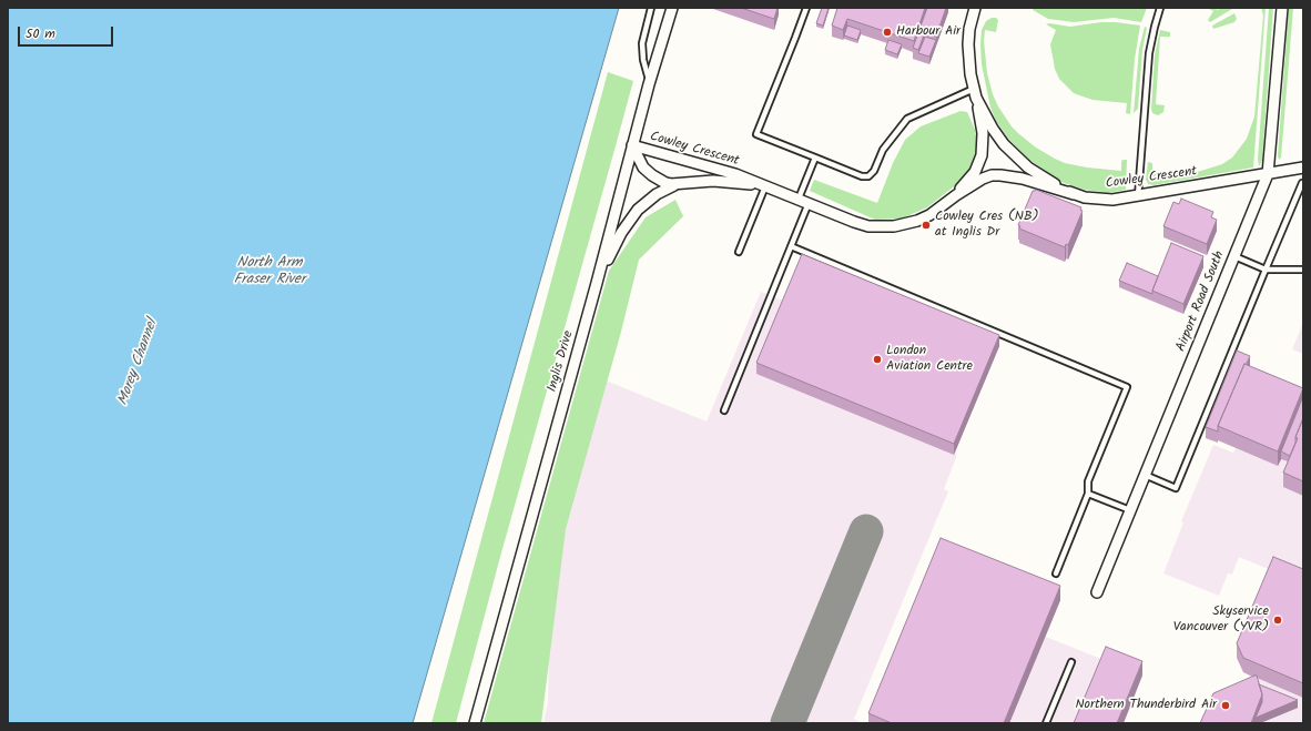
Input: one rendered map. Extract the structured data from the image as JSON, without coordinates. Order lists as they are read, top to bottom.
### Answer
{
  "streets": {
    "street": ["Cowley Crescent", "Airport Road South", "Inglis Drive"]
  },
  "crossings": [
    ["Cowley Crescent", "Airport Road South"],
    ["Cowley Crescent", "Inglis Drive"]
  ],
  "water": ["North Arm Fraser River", "Morey Channel"],
  "places": [
    "Harbour Air",
    "Cowley Cres (NB) at Inglis Dr",
    "London Aviation Centre",
    "Skyservice Vancouver (YVR)",
    "Northern Thunderbird Air"
  ],
  "scale_bar": "50 m"
}
